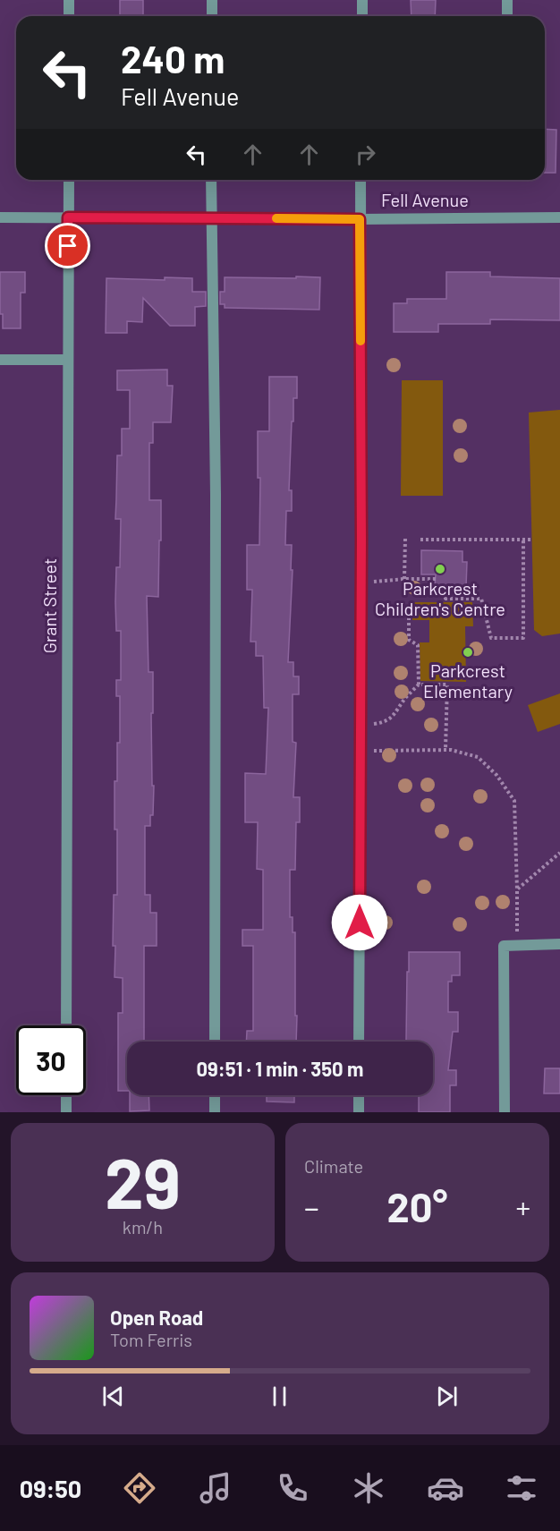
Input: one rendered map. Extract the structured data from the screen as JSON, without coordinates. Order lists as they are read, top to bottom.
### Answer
{
  "streets": {
    "street": ["Fell Avenue", "Grant Street"]
  },
  "crossings": [
    ["Fell Avenue", "Grant Street"]
  ],
  "places": ["Parkcrest Children's Centre", "Parkcrest Elementary"],
  "page": {
    "turn": ["240 m", "Fell Avenue"],
    "limit": "30",
    "trip": "09:51 · 1 min · 350 m",
    "tile": [
      ["29", "km/h"],
      "Climate"
    ],
    "heat": ["−", "20°", "+"],
    "song": ["Open Road", "Tom Ferris"],
    "tabs": "09:50"
  }
}
